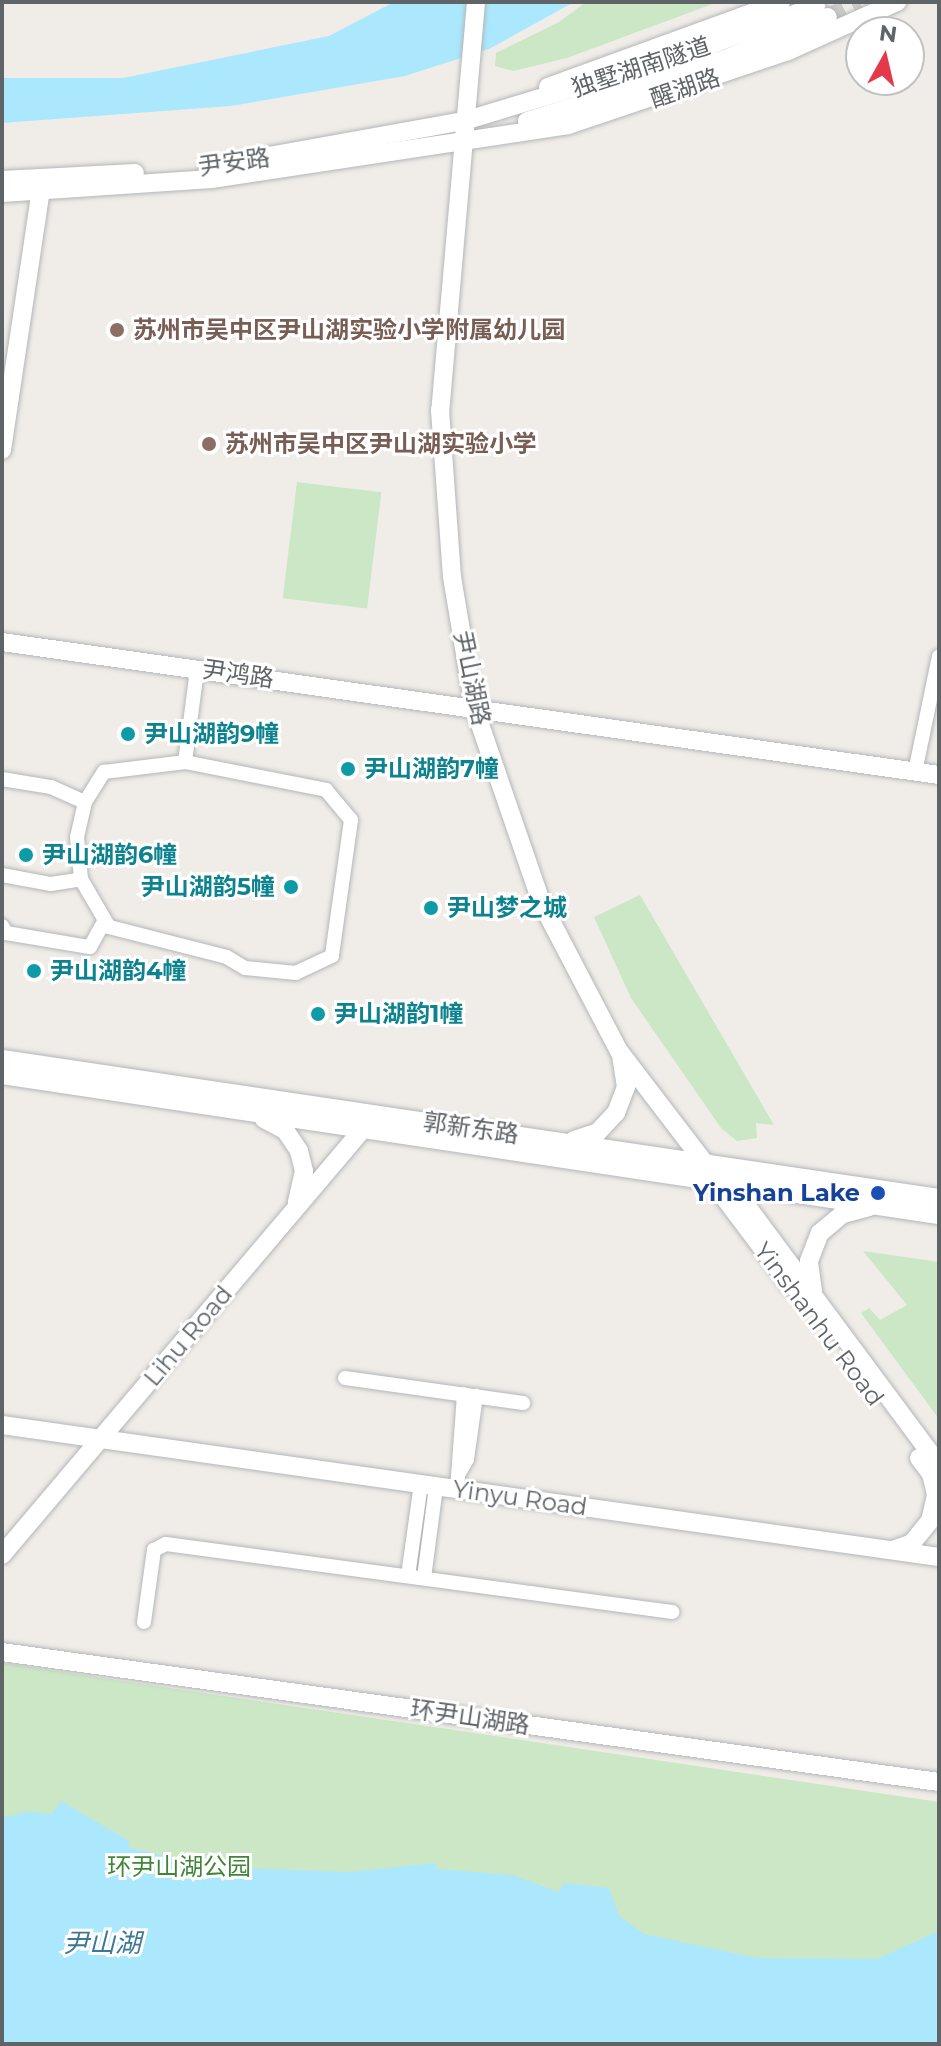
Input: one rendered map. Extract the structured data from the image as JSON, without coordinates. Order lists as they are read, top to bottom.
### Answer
{
  "streets": {
    "street": [
      "独墅湖南隧道",
      "醒湖路",
      "尹安路",
      "尹鸿路",
      "尹山湖路",
      "郭新东路",
      "Yinshanhu Road",
      "Lihu Road",
      "Yinyu Road",
      "环尹山湖路"
    ]
  },
  "crossings": [
    ["独墅湖南隧道", "醒湖路"],
    ["独墅湖南隧道", "尹安路"],
    ["独墅湖南隧道", "尹山湖路"],
    ["醒湖路", "尹安路"],
    ["醒湖路", "尹山湖路"],
    ["尹安路", "尹山湖路"],
    ["尹鸿路", "尹山湖路"],
    ["尹山湖路", "郭新东路"],
    ["尹山湖路", "Yinshanhu Road"],
    ["郭新东路", "Yinshanhu Road"],
    ["郭新东路", "Lihu Road"],
    ["Lihu Road", "Yinyu Road"]
  ],
  "water": ["尹山湖"],
  "parks": ["环尹山湖公园"],
  "places": [
    "苏州市吴中区尹山湖实验小学附属幼儿园",
    "苏州市吴中区尹山湖实验小学",
    "尹山湖韵9幢",
    "尹山湖韵7幢",
    "尹山湖韵6幢",
    "尹山湖韵5幢",
    "尹山梦之城",
    "尹山湖韵4幢",
    "尹山湖韵1幢",
    "Yinshan Lake"
  ],
  "north": "top"
}
